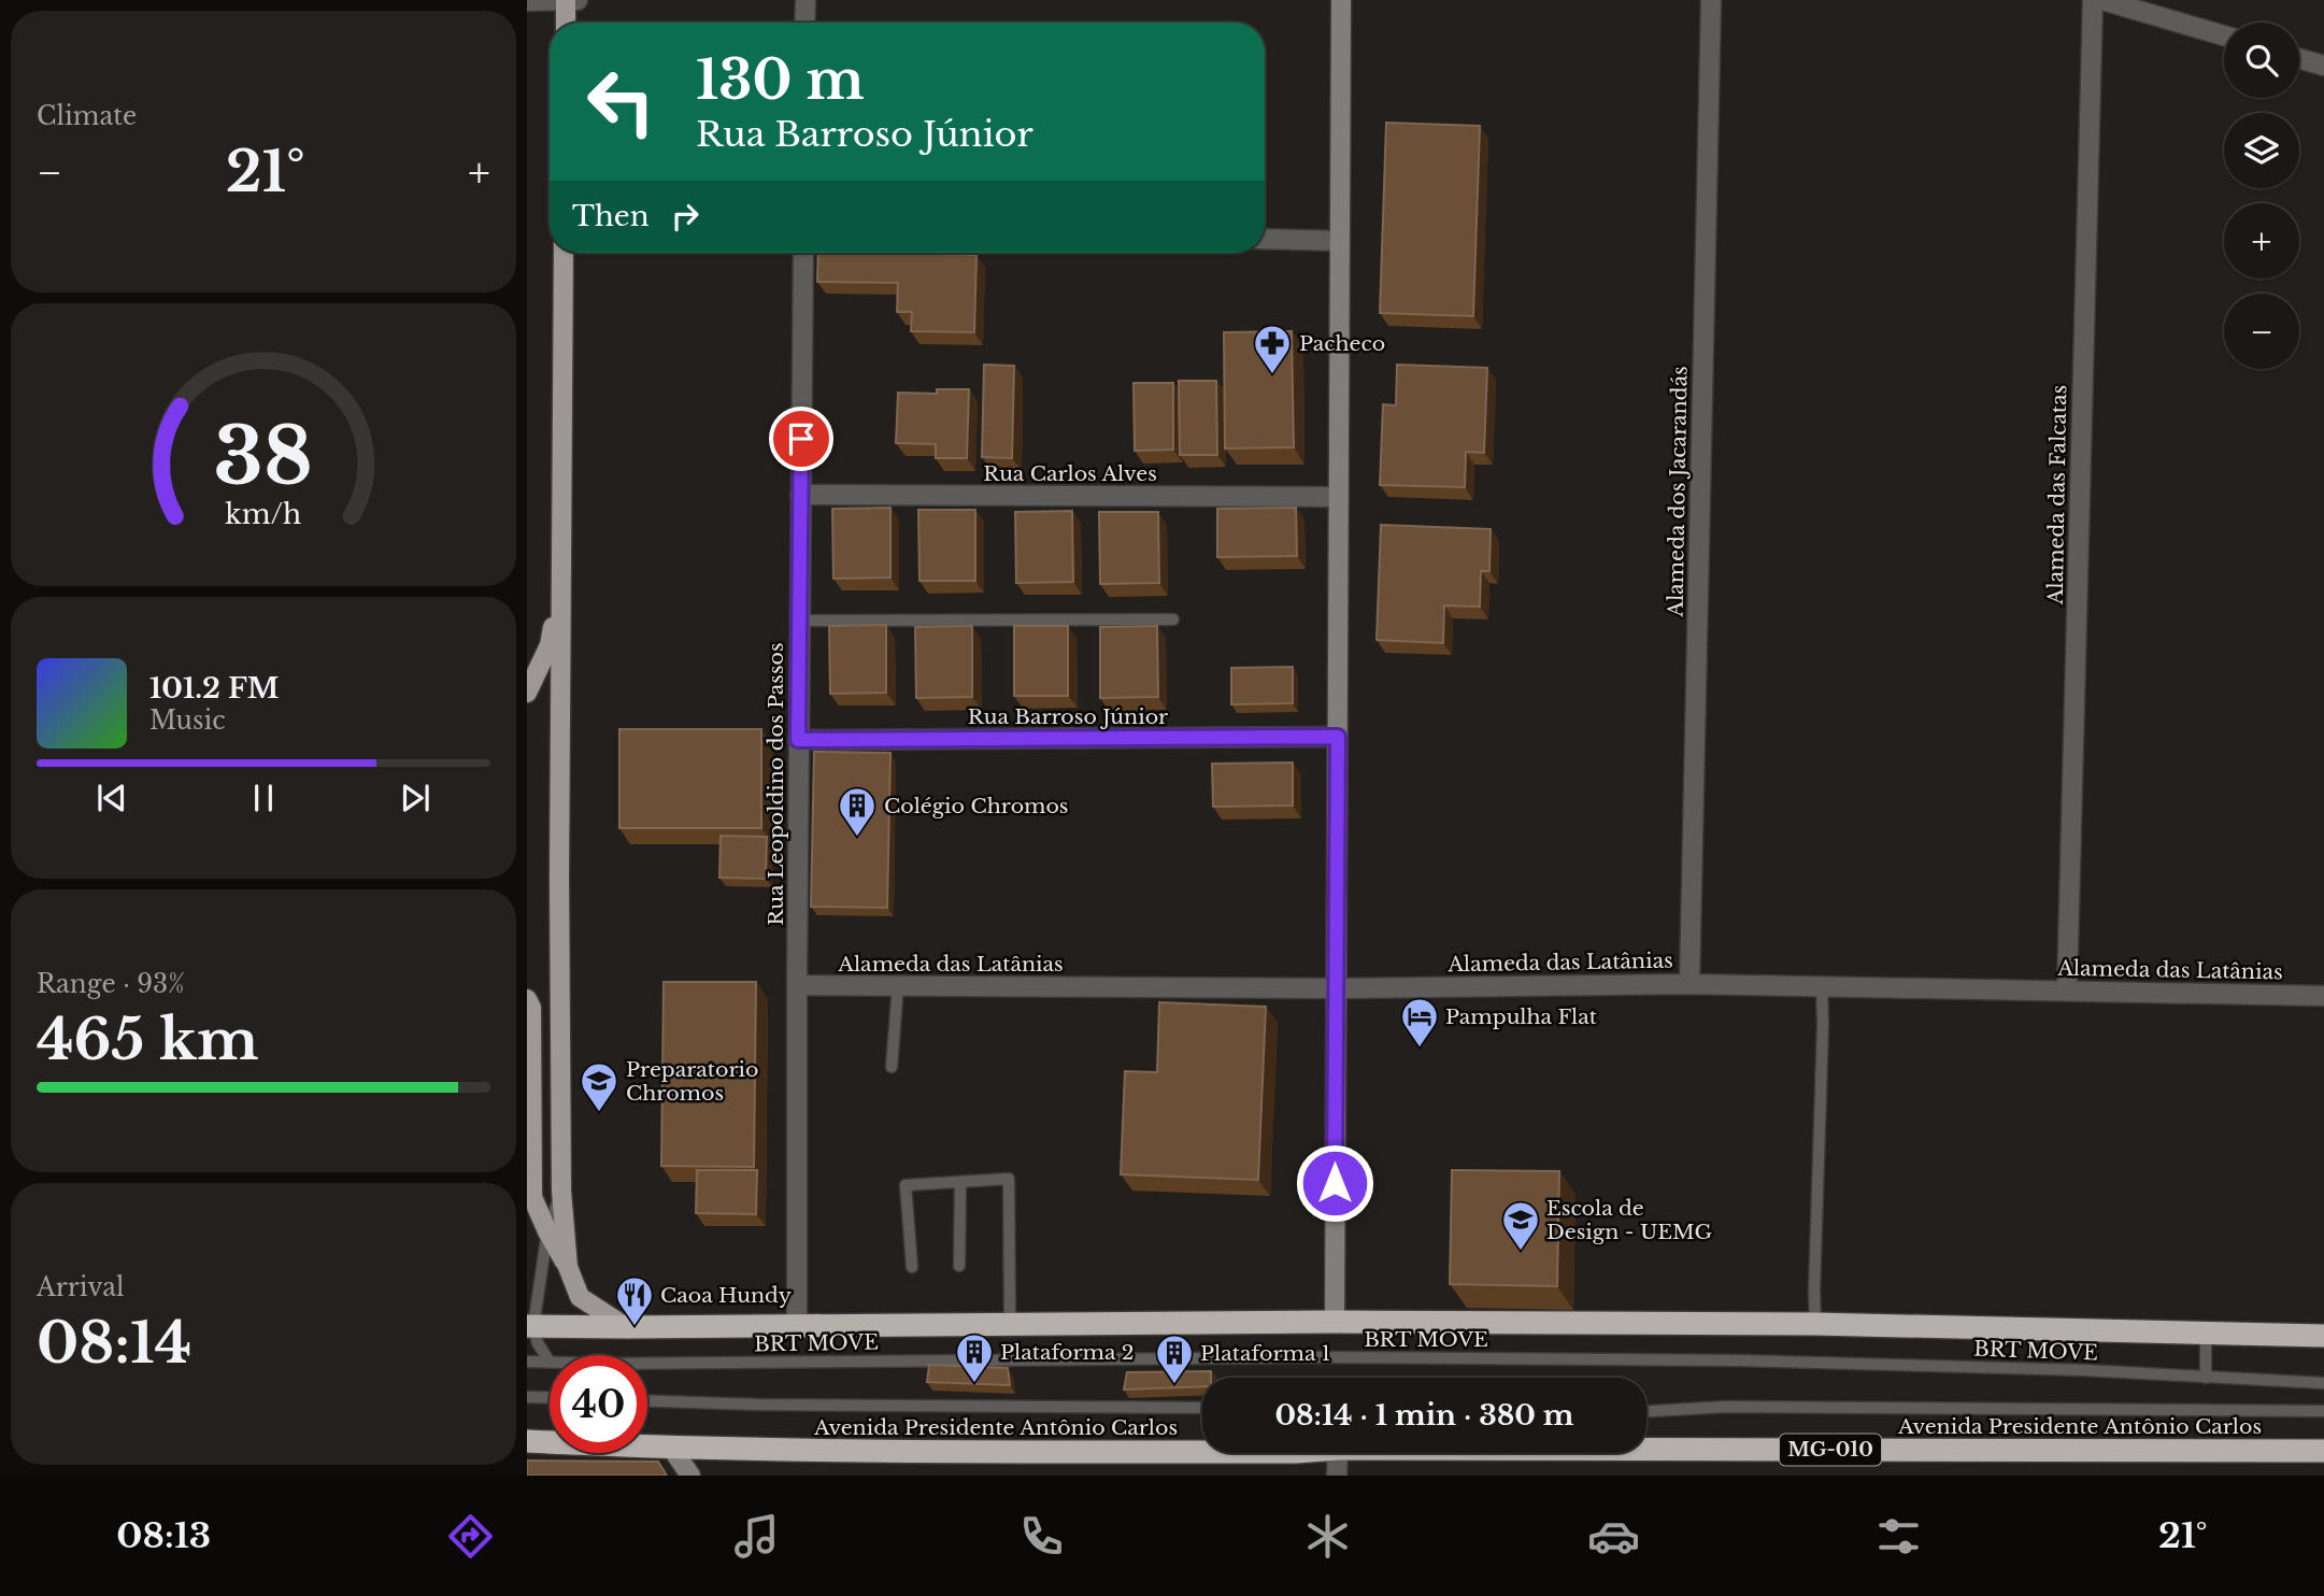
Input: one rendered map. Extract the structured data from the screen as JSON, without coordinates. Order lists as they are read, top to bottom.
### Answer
{
  "streets": {
    "highway": ["Avenida Presidente Antônio Carlos", "MG-010"],
    "street": [
      "Rua Carlos Alves",
      "Alameda dos Jacarandás",
      "Alameda das Falcatas",
      "Rua Barroso Júnior",
      "Rua Leopoldino dos Passos",
      "Alameda das Latânias"
    ],
    "lane": ["BRT MOVE"]
  },
  "crossings": [
    ["Rua Carlos Alves", "Rua Leopoldino dos Passos"],
    ["Alameda dos Jacarandás", "Alameda das Latânias"],
    ["Alameda das Falcatas", "Alameda das Latânias"],
    ["Rua Barroso Júnior", "Rua Leopoldino dos Passos"],
    ["Rua Leopoldino dos Passos", "Alameda das Latânias"]
  ],
  "places": {
    "pharmacy": ["Pacheco"],
    "building": ["Colégio Chromos", "Plataforma 2", "Plataforma 1"],
    "hotel": ["Pampulha Flat"],
    "school or university": ["Preparatorio Chromos", "Escola de Design - UEMG"],
    "restaurant": ["Caoa Hundy"]
  },
  "page": {
    "tile": [
      "Climate",
      ["Range · 93%", "465 km"],
      ["Arrival", "08:14"]
    ],
    "map_buttons": ["+", "−"],
    "turn": ["130 m", "Rua Barroso Júnior"],
    "heat": ["−", "21°", "+"],
    "then": "Then",
    "song": ["101.2 FM", "Music"],
    "limit": "40",
    "trip": "08:14 · 1 min · 380 m",
    "tabs": ["08:13", "21°"],
    "gauge": ["38", "km/h"]
  }
}
